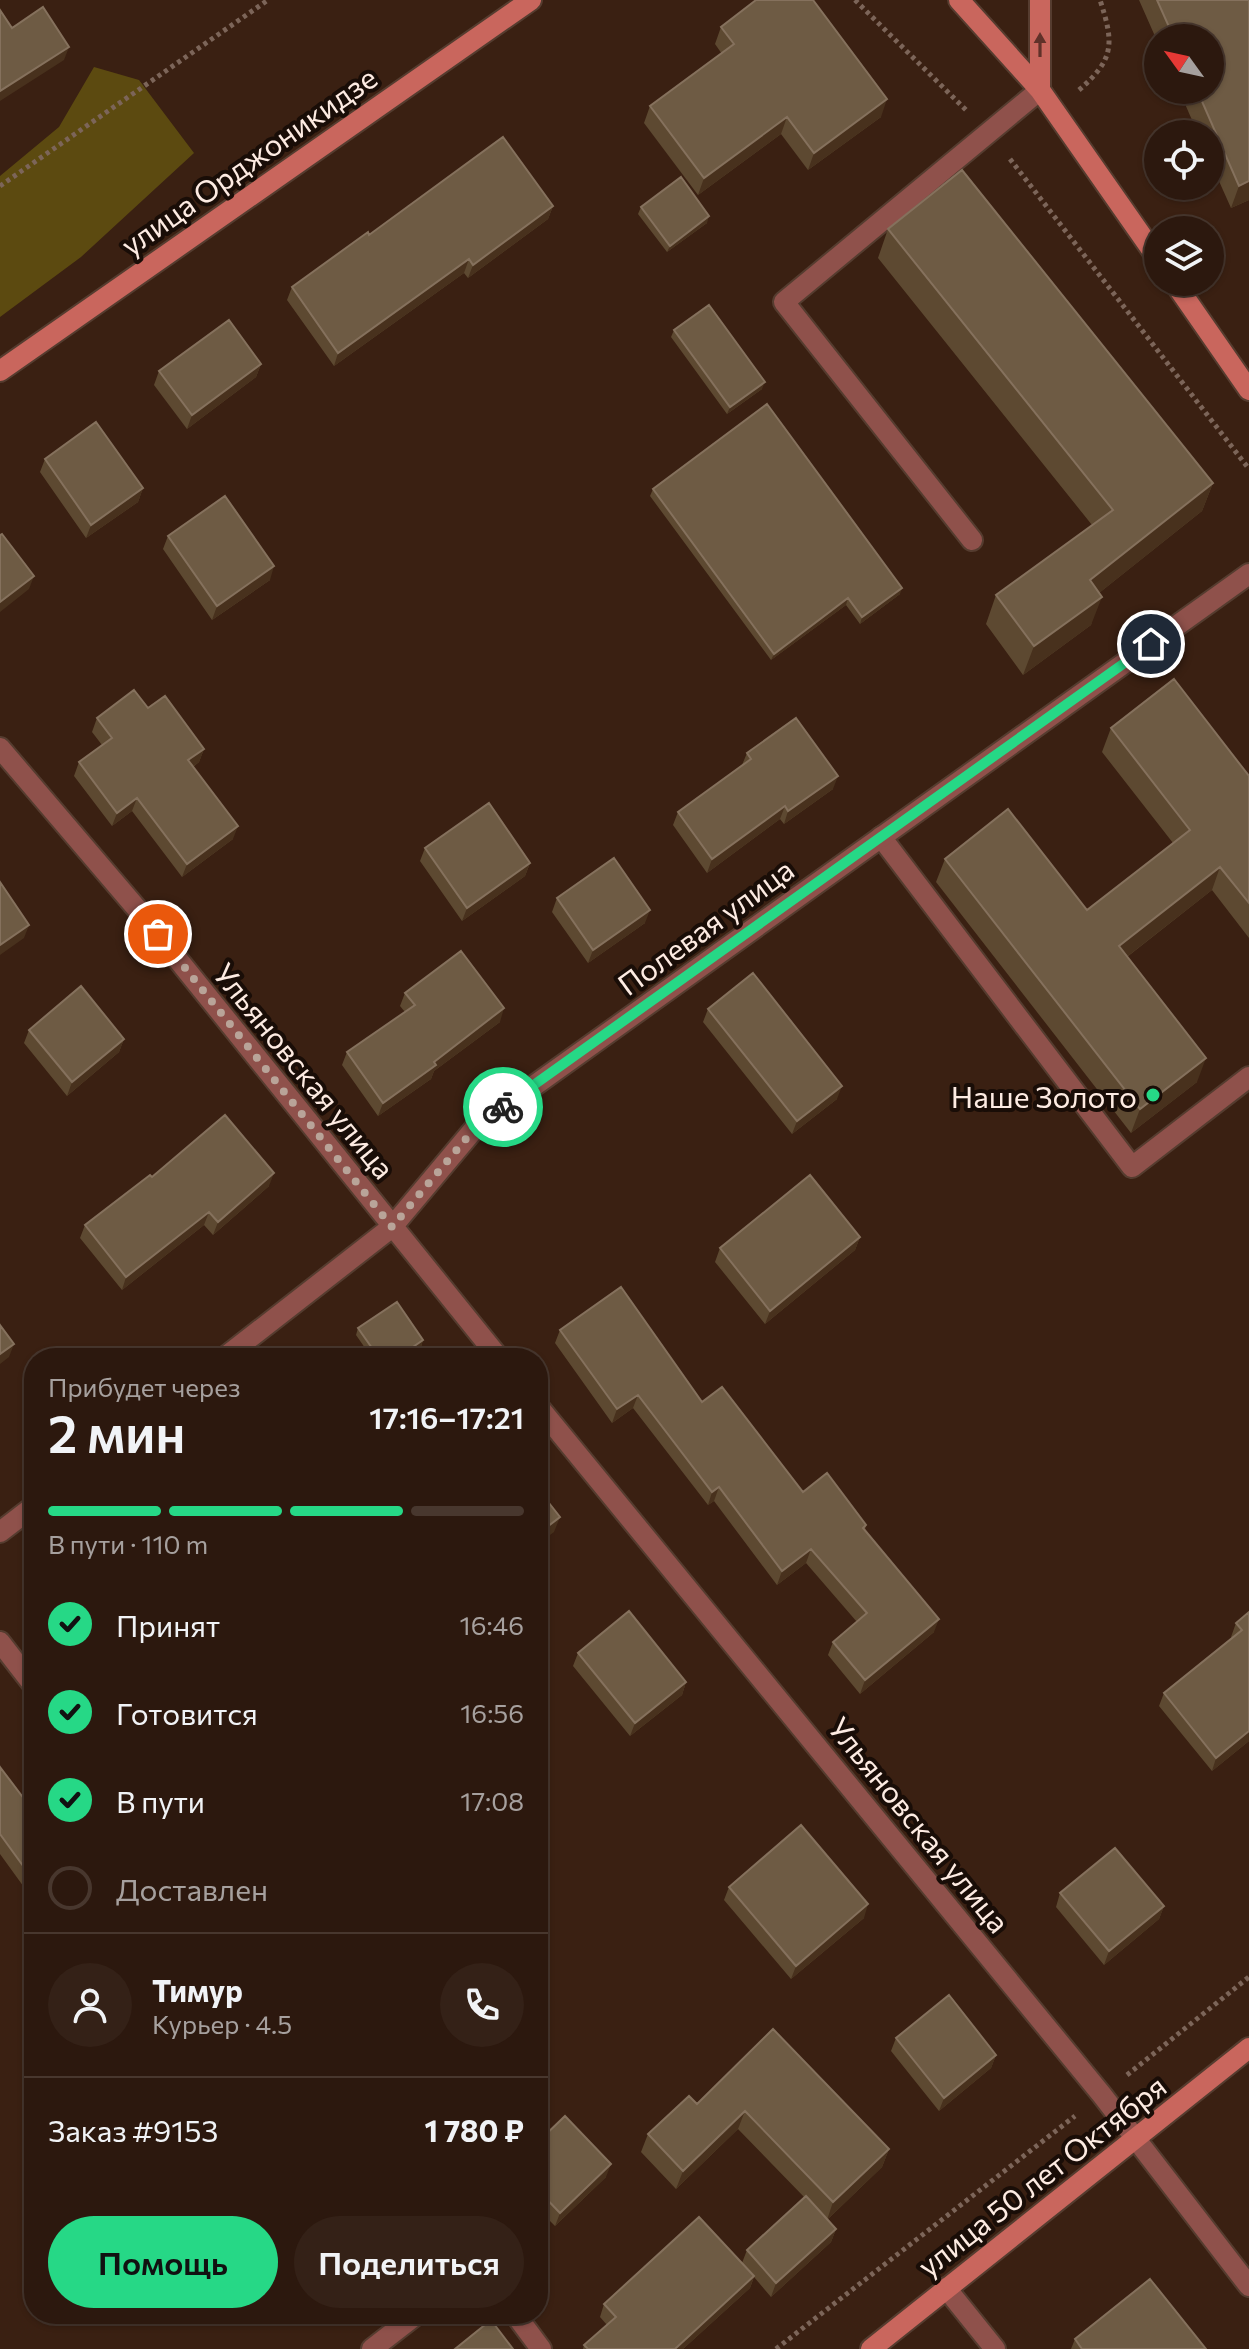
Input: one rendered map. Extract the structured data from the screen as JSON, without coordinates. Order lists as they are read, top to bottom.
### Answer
{
  "streets": {
    "main road": ["улица Орджоникидзе", "улица 50 лет Октября"],
    "street": ["Полевая улица", "Ульяновская улица"]
  },
  "crossings": [
    ["Полевая улица", "Ульяновская улица"],
    ["Ульяновская улица", "улица 50 лет Октября"]
  ],
  "places": ["Наше Золото"],
  "north": "top left",
  "page": {
    "heading": ["2 мин", "Прибудет через", "17:16–17:21"],
    "panel": [
      "Тимур",
      "Курьер · 4.5",
      "Заказ #9153",
      "1 780 ₽"
    ],
    "bar": "В пути · 110 m",
    "list": [
      ["Принят", "16:46"],
      ["Готовится", "16:56"],
      ["В пути", "17:08"],
      "Доставлен"
    ],
    "buttons": ["Помощь", "Поделиться"]
  }
}
